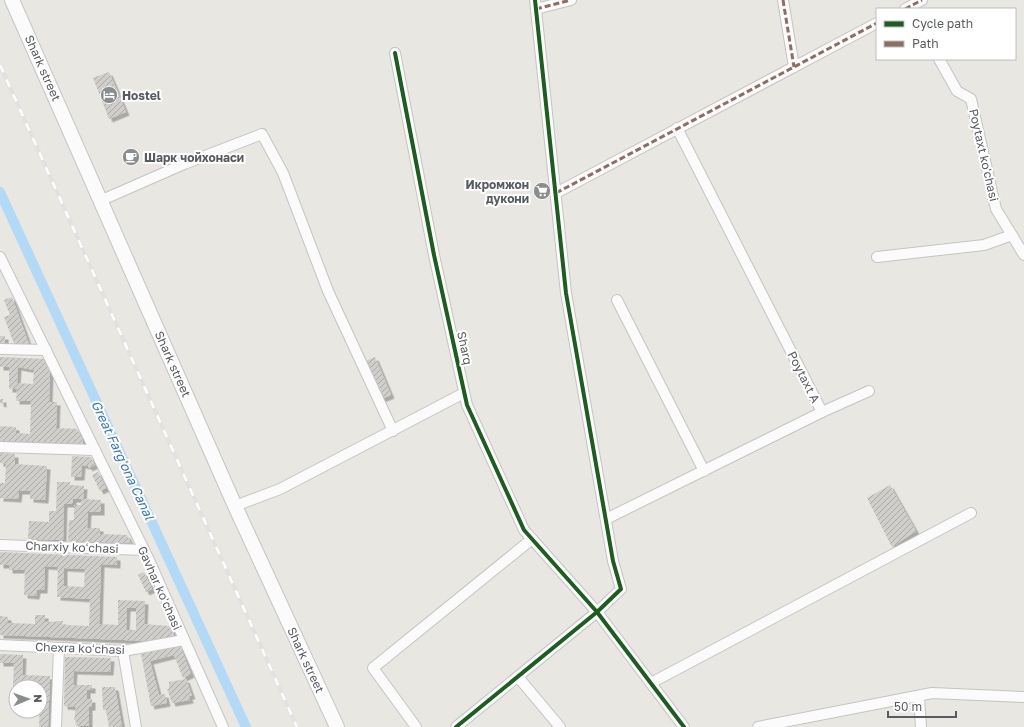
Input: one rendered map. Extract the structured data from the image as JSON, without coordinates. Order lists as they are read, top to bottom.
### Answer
{
  "streets": {
    "main road": ["Shark street"],
    "street": [
      "Poytaxt ko'chasi",
      "Sharq",
      "Poytaxt A",
      "Charxiy koʻchasi",
      "Gavhar koʻchasi",
      "Chexra koʻchasi"
    ]
  },
  "crossings": [
    ["Charxiy koʻchasi", "Gavhar koʻchasi"],
    ["Gavhar koʻchasi", "Chexra koʻchasi"]
  ],
  "water": ["Great Farg'ona Canal"],
  "places": {
    "hotel": ["Hostel"],
    "cafe": ["Шарк чойхонаси"],
    "supermarket": ["Икромжон дукони"]
  },
  "legend": ["Cycle path", "Path"],
  "scale_bar": "50 m",
  "north": "right"
}
